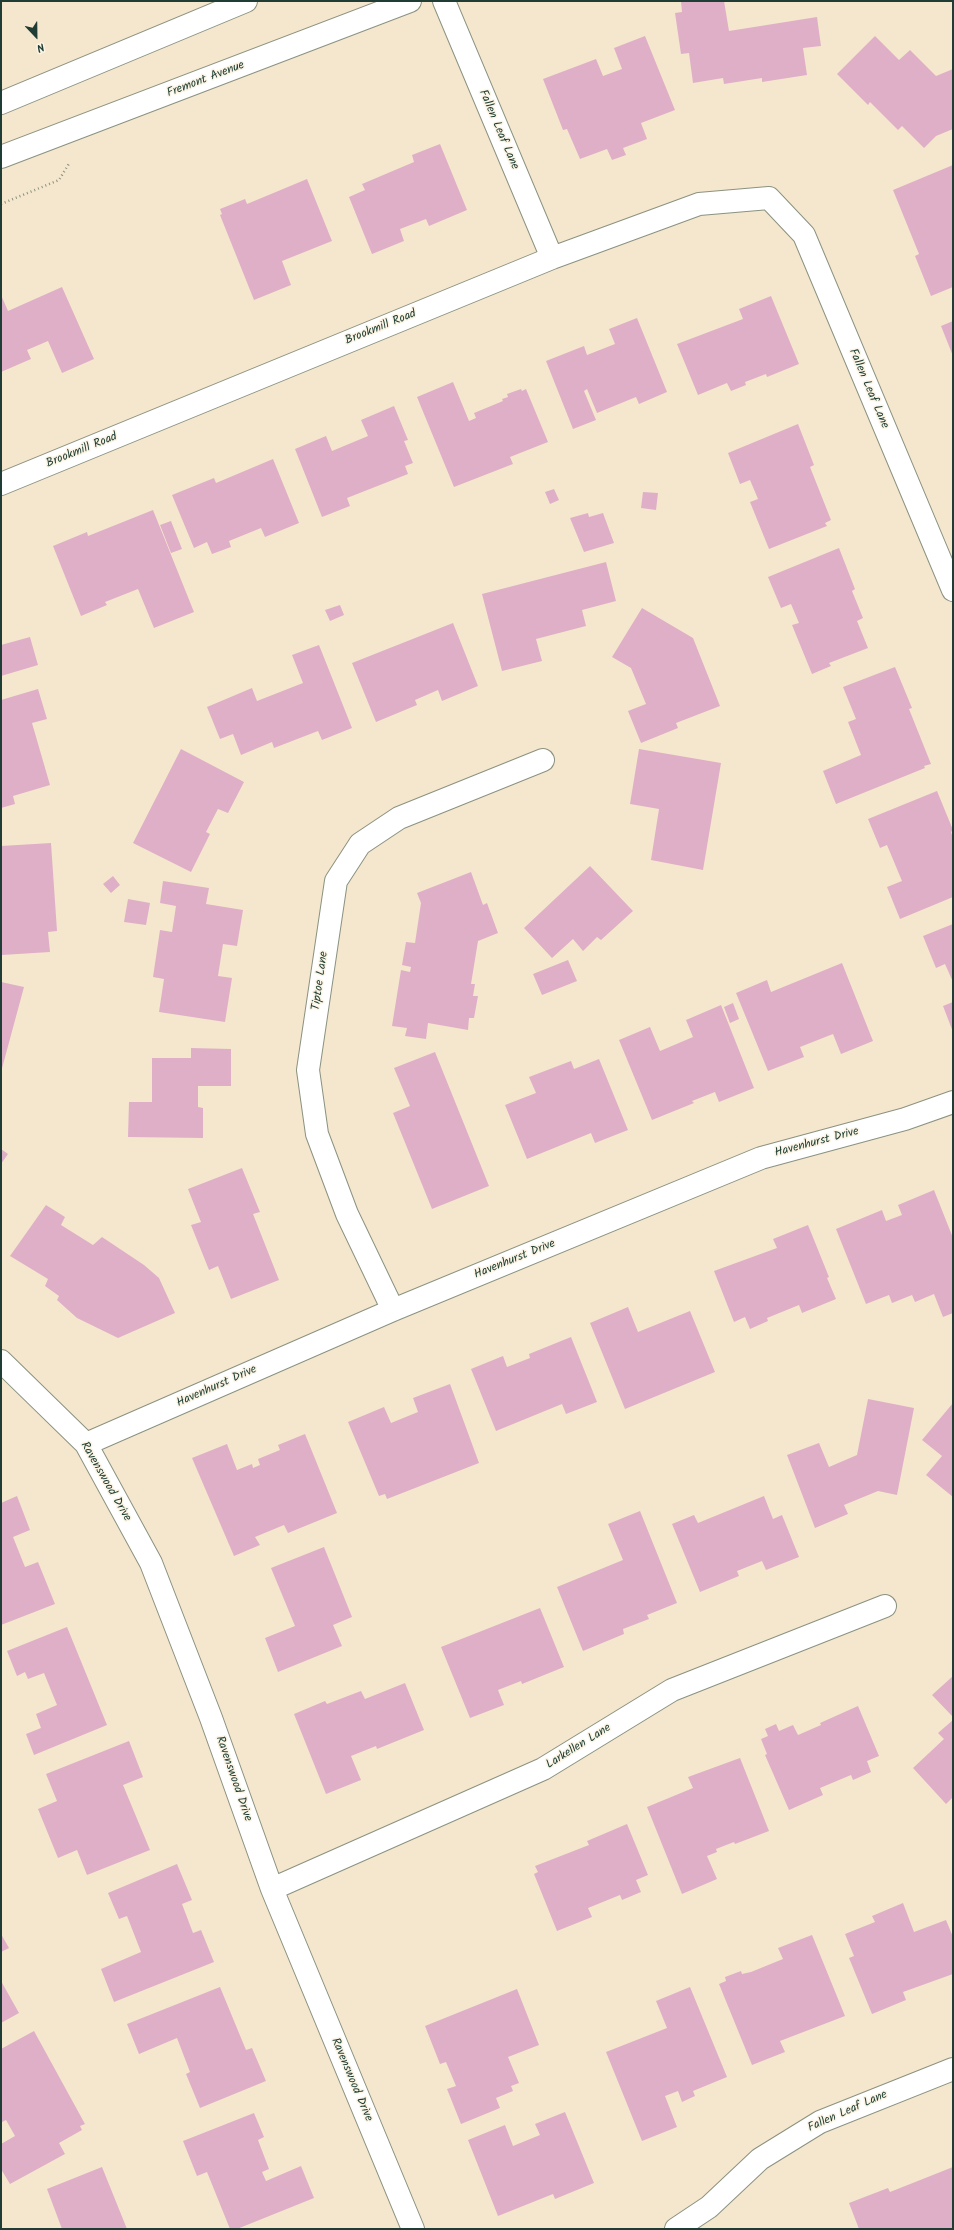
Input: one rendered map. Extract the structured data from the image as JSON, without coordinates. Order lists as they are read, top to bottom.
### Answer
{
  "streets": {
    "street": [
      "Fremont Avenue",
      "Fallen Leaf Lane",
      "Brookmill Road",
      "Tiptoe Lane",
      "Havenhurst Drive",
      "Ravenswood Drive",
      "Larkellen Lane"
    ]
  },
  "crossings": [
    ["Fallen Leaf Lane", "Brookmill Road"],
    ["Tiptoe Lane", "Havenhurst Drive"],
    ["Havenhurst Drive", "Ravenswood Drive"],
    ["Ravenswood Drive", "Larkellen Lane"]
  ],
  "north": "bottom"
}
